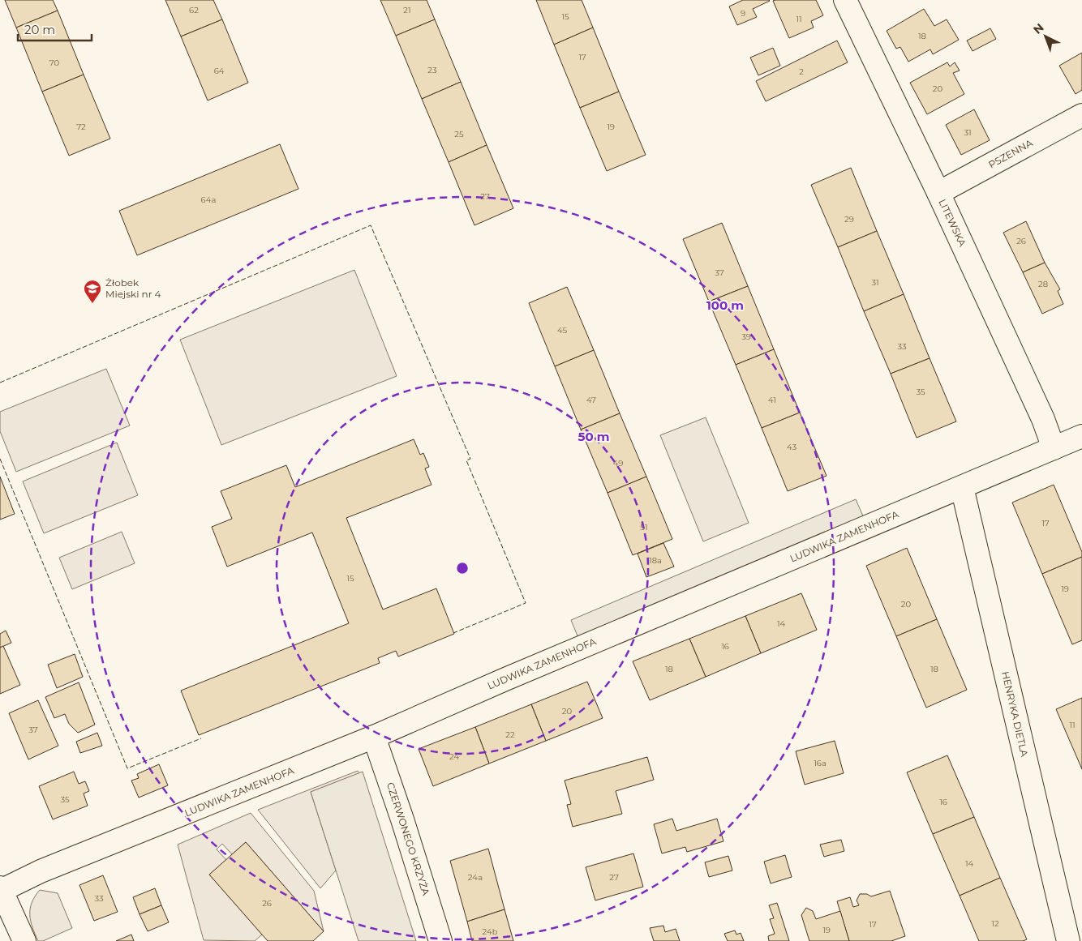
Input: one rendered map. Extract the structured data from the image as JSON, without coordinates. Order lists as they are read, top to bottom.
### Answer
{
  "streets": {
    "street": [
      "PSZENNA",
      "LITEWSKA",
      "LUDWIKA ZAMENHOFA",
      "HENRYKA DIETLA",
      "CZERWONEGO KRZYŻA"
    ]
  },
  "crossings": [
    ["PSZENNA", "LITEWSKA"],
    ["LITEWSKA", "LUDWIKA ZAMENHOFA"],
    ["LUDWIKA ZAMENHOFA", "HENRYKA DIETLA"],
    ["LUDWIKA ZAMENHOFA", "CZERWONEGO KRZYŻA"]
  ],
  "places": {
    "school or university": ["Żłobek Miejski nr 4"]
  },
  "house_numbers": [
    "62",
    "21",
    "9",
    "15",
    "11",
    "18",
    "17",
    "70",
    "23",
    "64",
    "2",
    "20",
    "72",
    "19",
    "31",
    "25",
    "27",
    "64a",
    "29",
    "26",
    "37",
    "31",
    "28",
    "45",
    "39",
    "33",
    "35",
    "47",
    "41",
    "43",
    "49",
    "17",
    "51",
    "18a",
    "15",
    "19",
    "20",
    "14",
    "16",
    "18",
    "18",
    "20",
    "11",
    "37",
    "22",
    "24",
    "16a",
    "35",
    "16",
    "14",
    "24a",
    "27",
    "33",
    "26",
    "12",
    "17",
    "19",
    "24b"
  ],
  "scale_bar": "20 m",
  "north": "top left",
  "rings": ["100 m", "50 m"]
}
